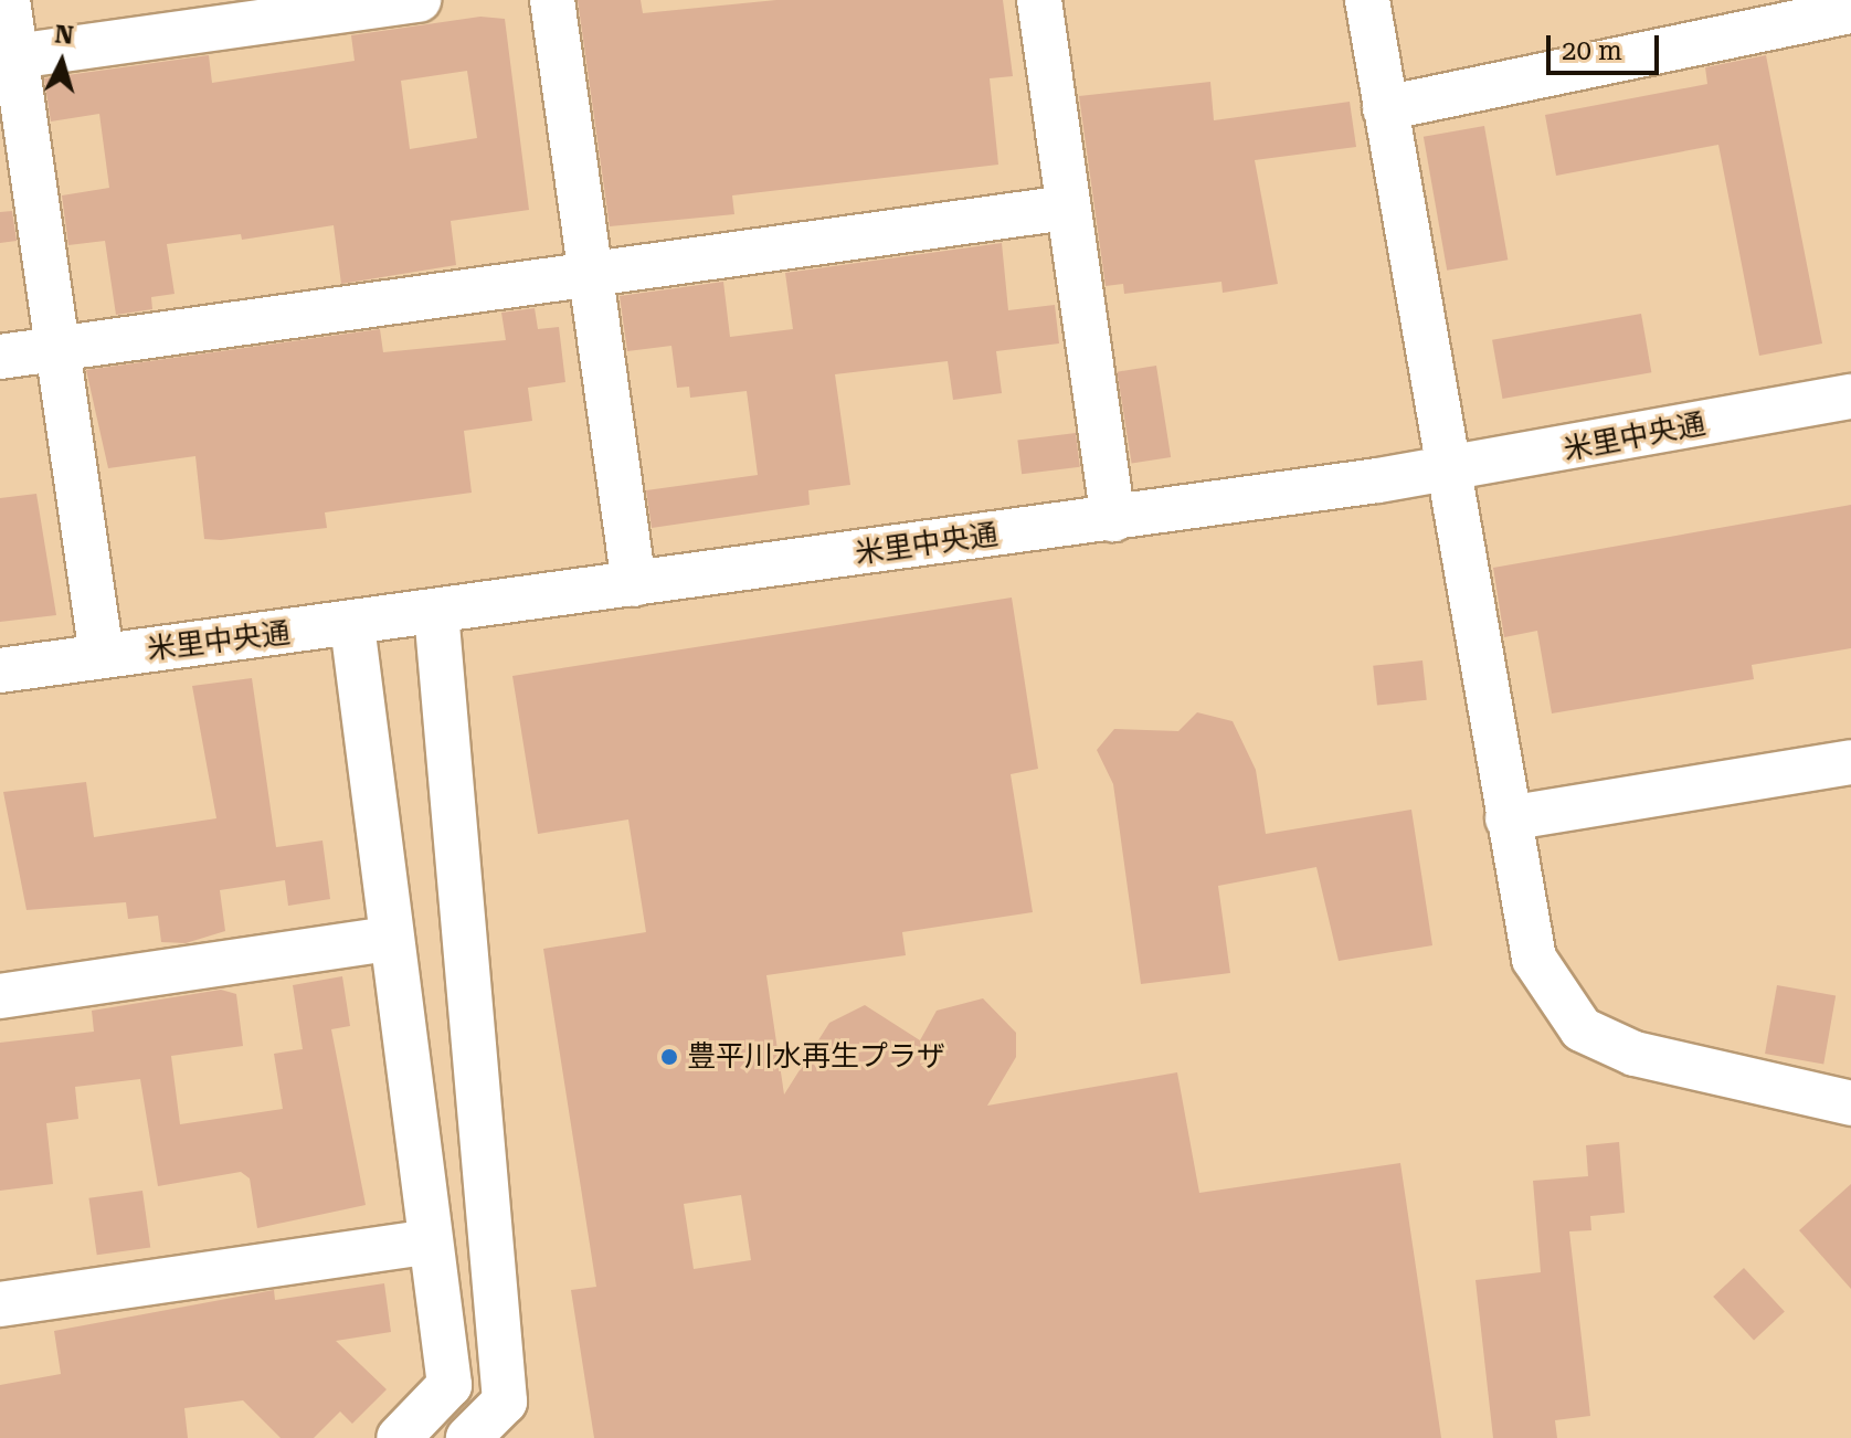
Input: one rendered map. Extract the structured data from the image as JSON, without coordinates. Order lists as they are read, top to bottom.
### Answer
{
  "streets": {
    "street": ["米里中央通"]
  },
  "places": ["豊平川水再生プラザ"],
  "scale_bar": "20 m",
  "north": "top"
}
